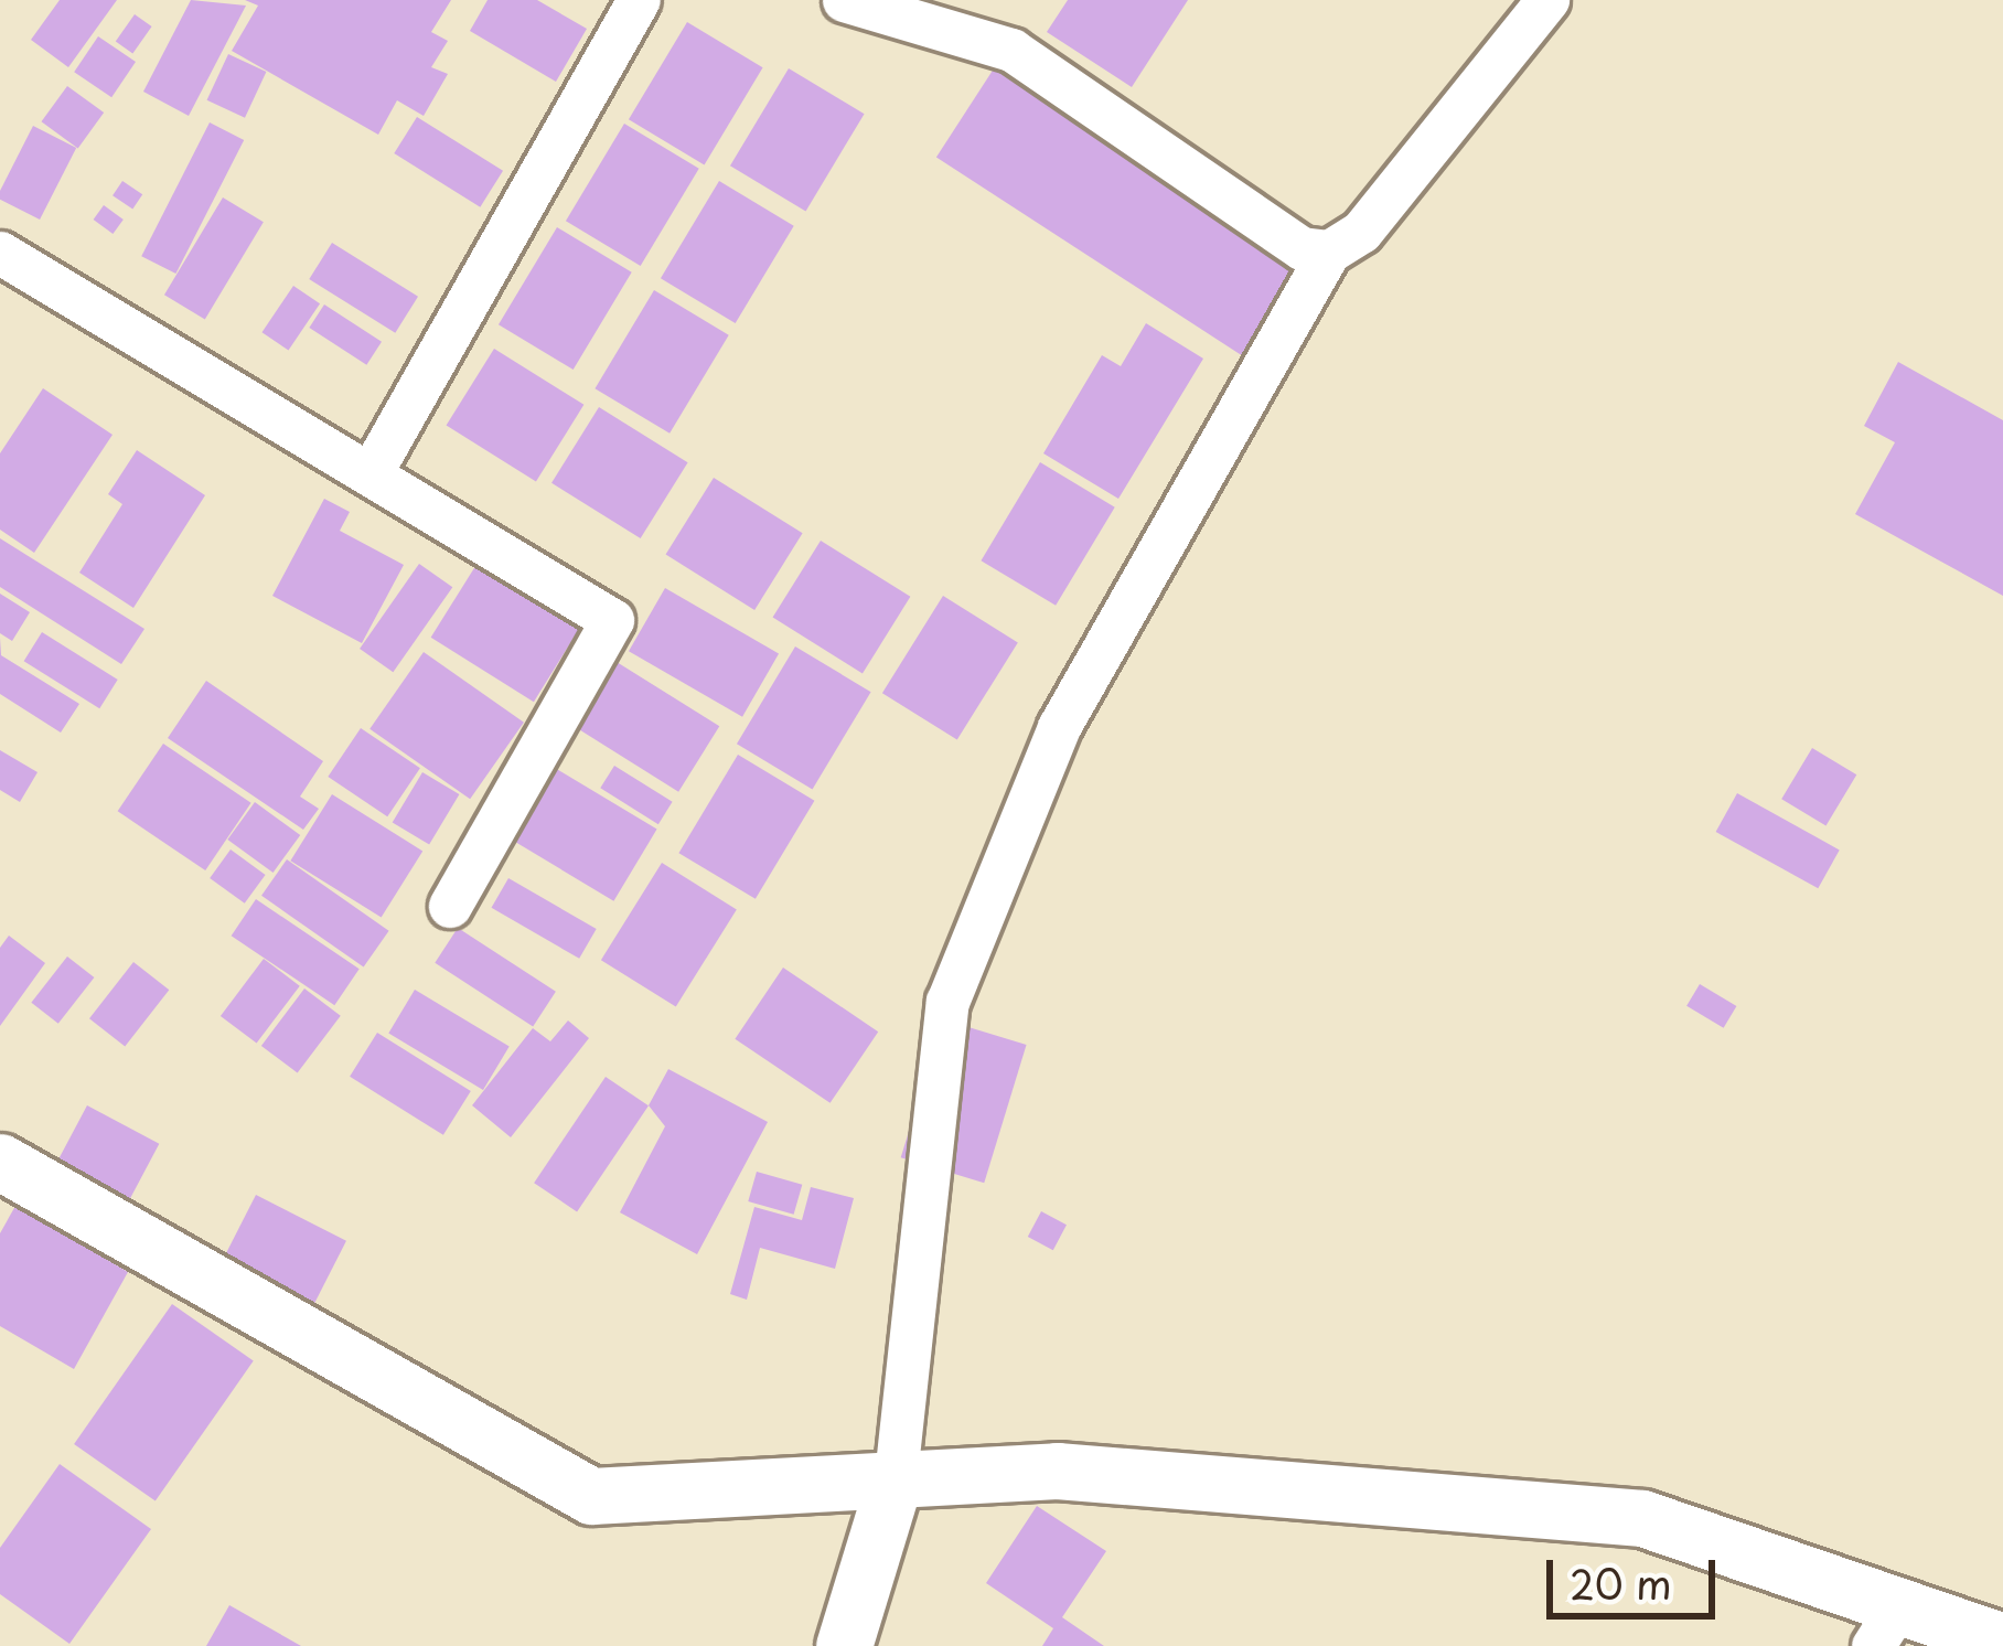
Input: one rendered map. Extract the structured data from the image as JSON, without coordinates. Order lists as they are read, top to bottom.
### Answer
{
  "scale_bar": "20 m"
}
